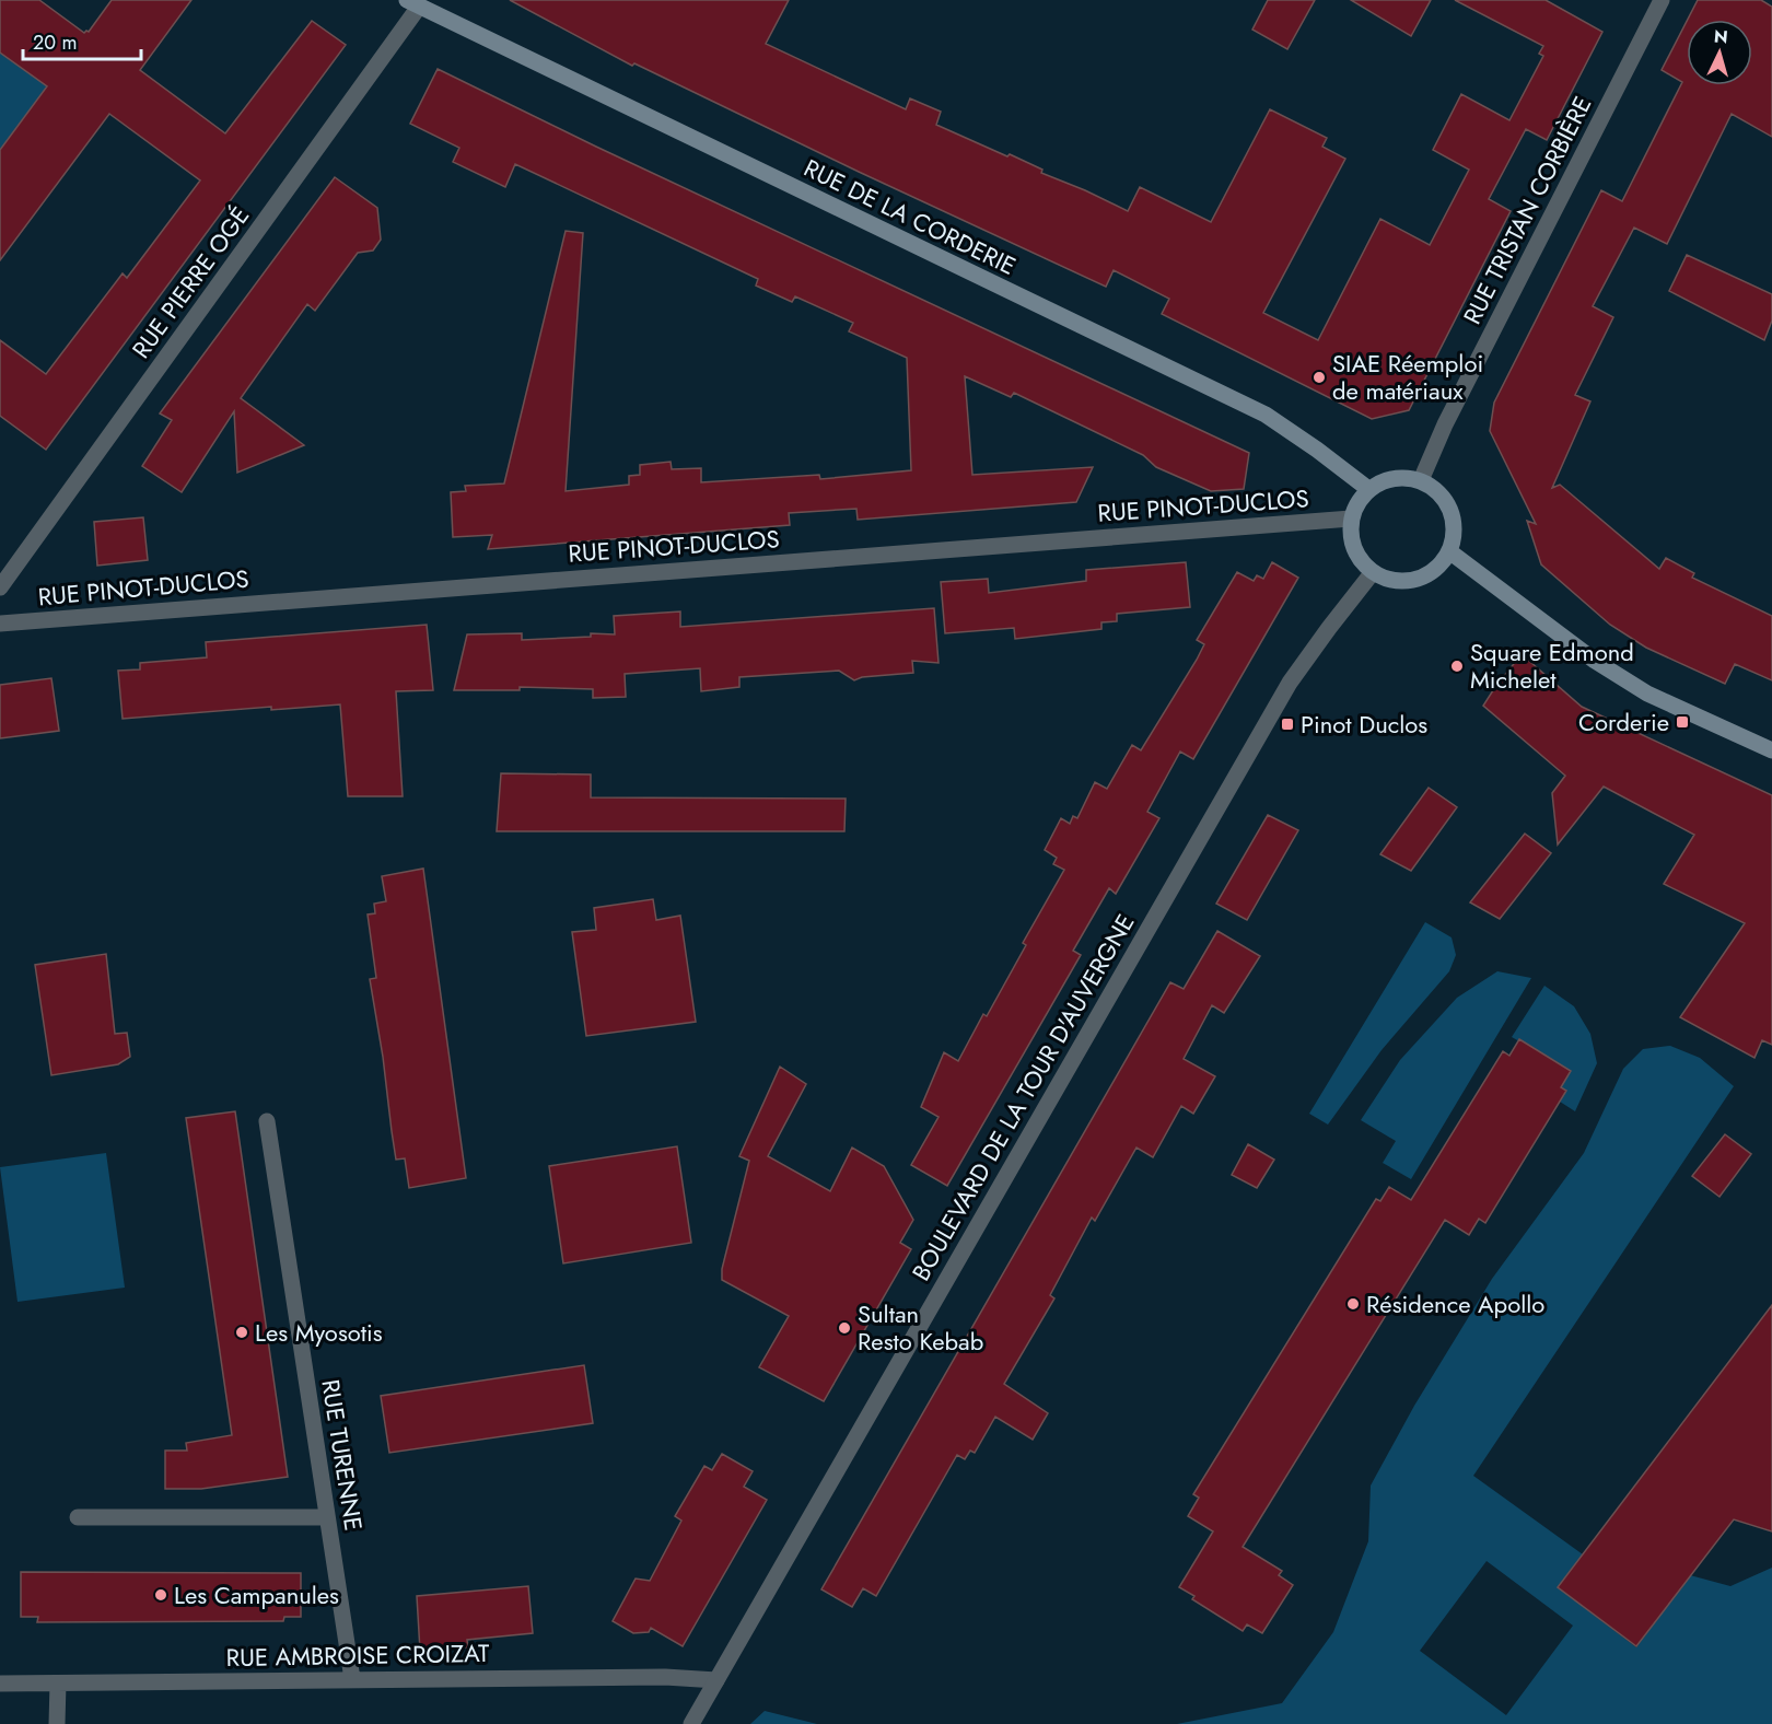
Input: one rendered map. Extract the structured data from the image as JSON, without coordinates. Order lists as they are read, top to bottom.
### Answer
{
  "streets": {
    "main road": ["RUE DE LA CORDERIE"],
    "street": [
      "RUE TRISTAN CORBIÈRE",
      "RUE PIERRE OGÉ",
      "RUE PINOT-DUCLOS",
      "BOULEVARD DE LA TOUR D'AUVERGNE",
      "RUE TURENNE",
      "RUE AMBROISE CROIZAT"
    ]
  },
  "crossings": [
    ["RUE TRISTAN CORBIÈRE", "RUE DE LA CORDERIE"],
    ["RUE TRISTAN CORBIÈRE", "RUE PINOT-DUCLOS"],
    ["RUE TRISTAN CORBIÈRE", "BOULEVARD DE LA TOUR D'AUVERGNE"],
    ["RUE DE LA CORDERIE", "RUE PIERRE OGÉ"],
    ["RUE DE LA CORDERIE", "RUE PINOT-DUCLOS"],
    ["RUE DE LA CORDERIE", "BOULEVARD DE LA TOUR D'AUVERGNE"],
    ["RUE PINOT-DUCLOS", "BOULEVARD DE LA TOUR D'AUVERGNE"],
    ["BOULEVARD DE LA TOUR D'AUVERGNE", "RUE AMBROISE CROIZAT"],
    ["RUE TURENNE", "RUE AMBROISE CROIZAT"]
  ],
  "places": {
    "other": [
      "SIAE Réemploi de matériaux",
      "Square Edmond Michelet",
      "Résidence Apollo",
      "Sultan Resto Kebab",
      "Les Myosotis",
      "Les Campanules"
    ],
    "transit": ["Corderie", "Pinot Duclos"]
  },
  "scale_bar": "20 m",
  "north": "top"
}
